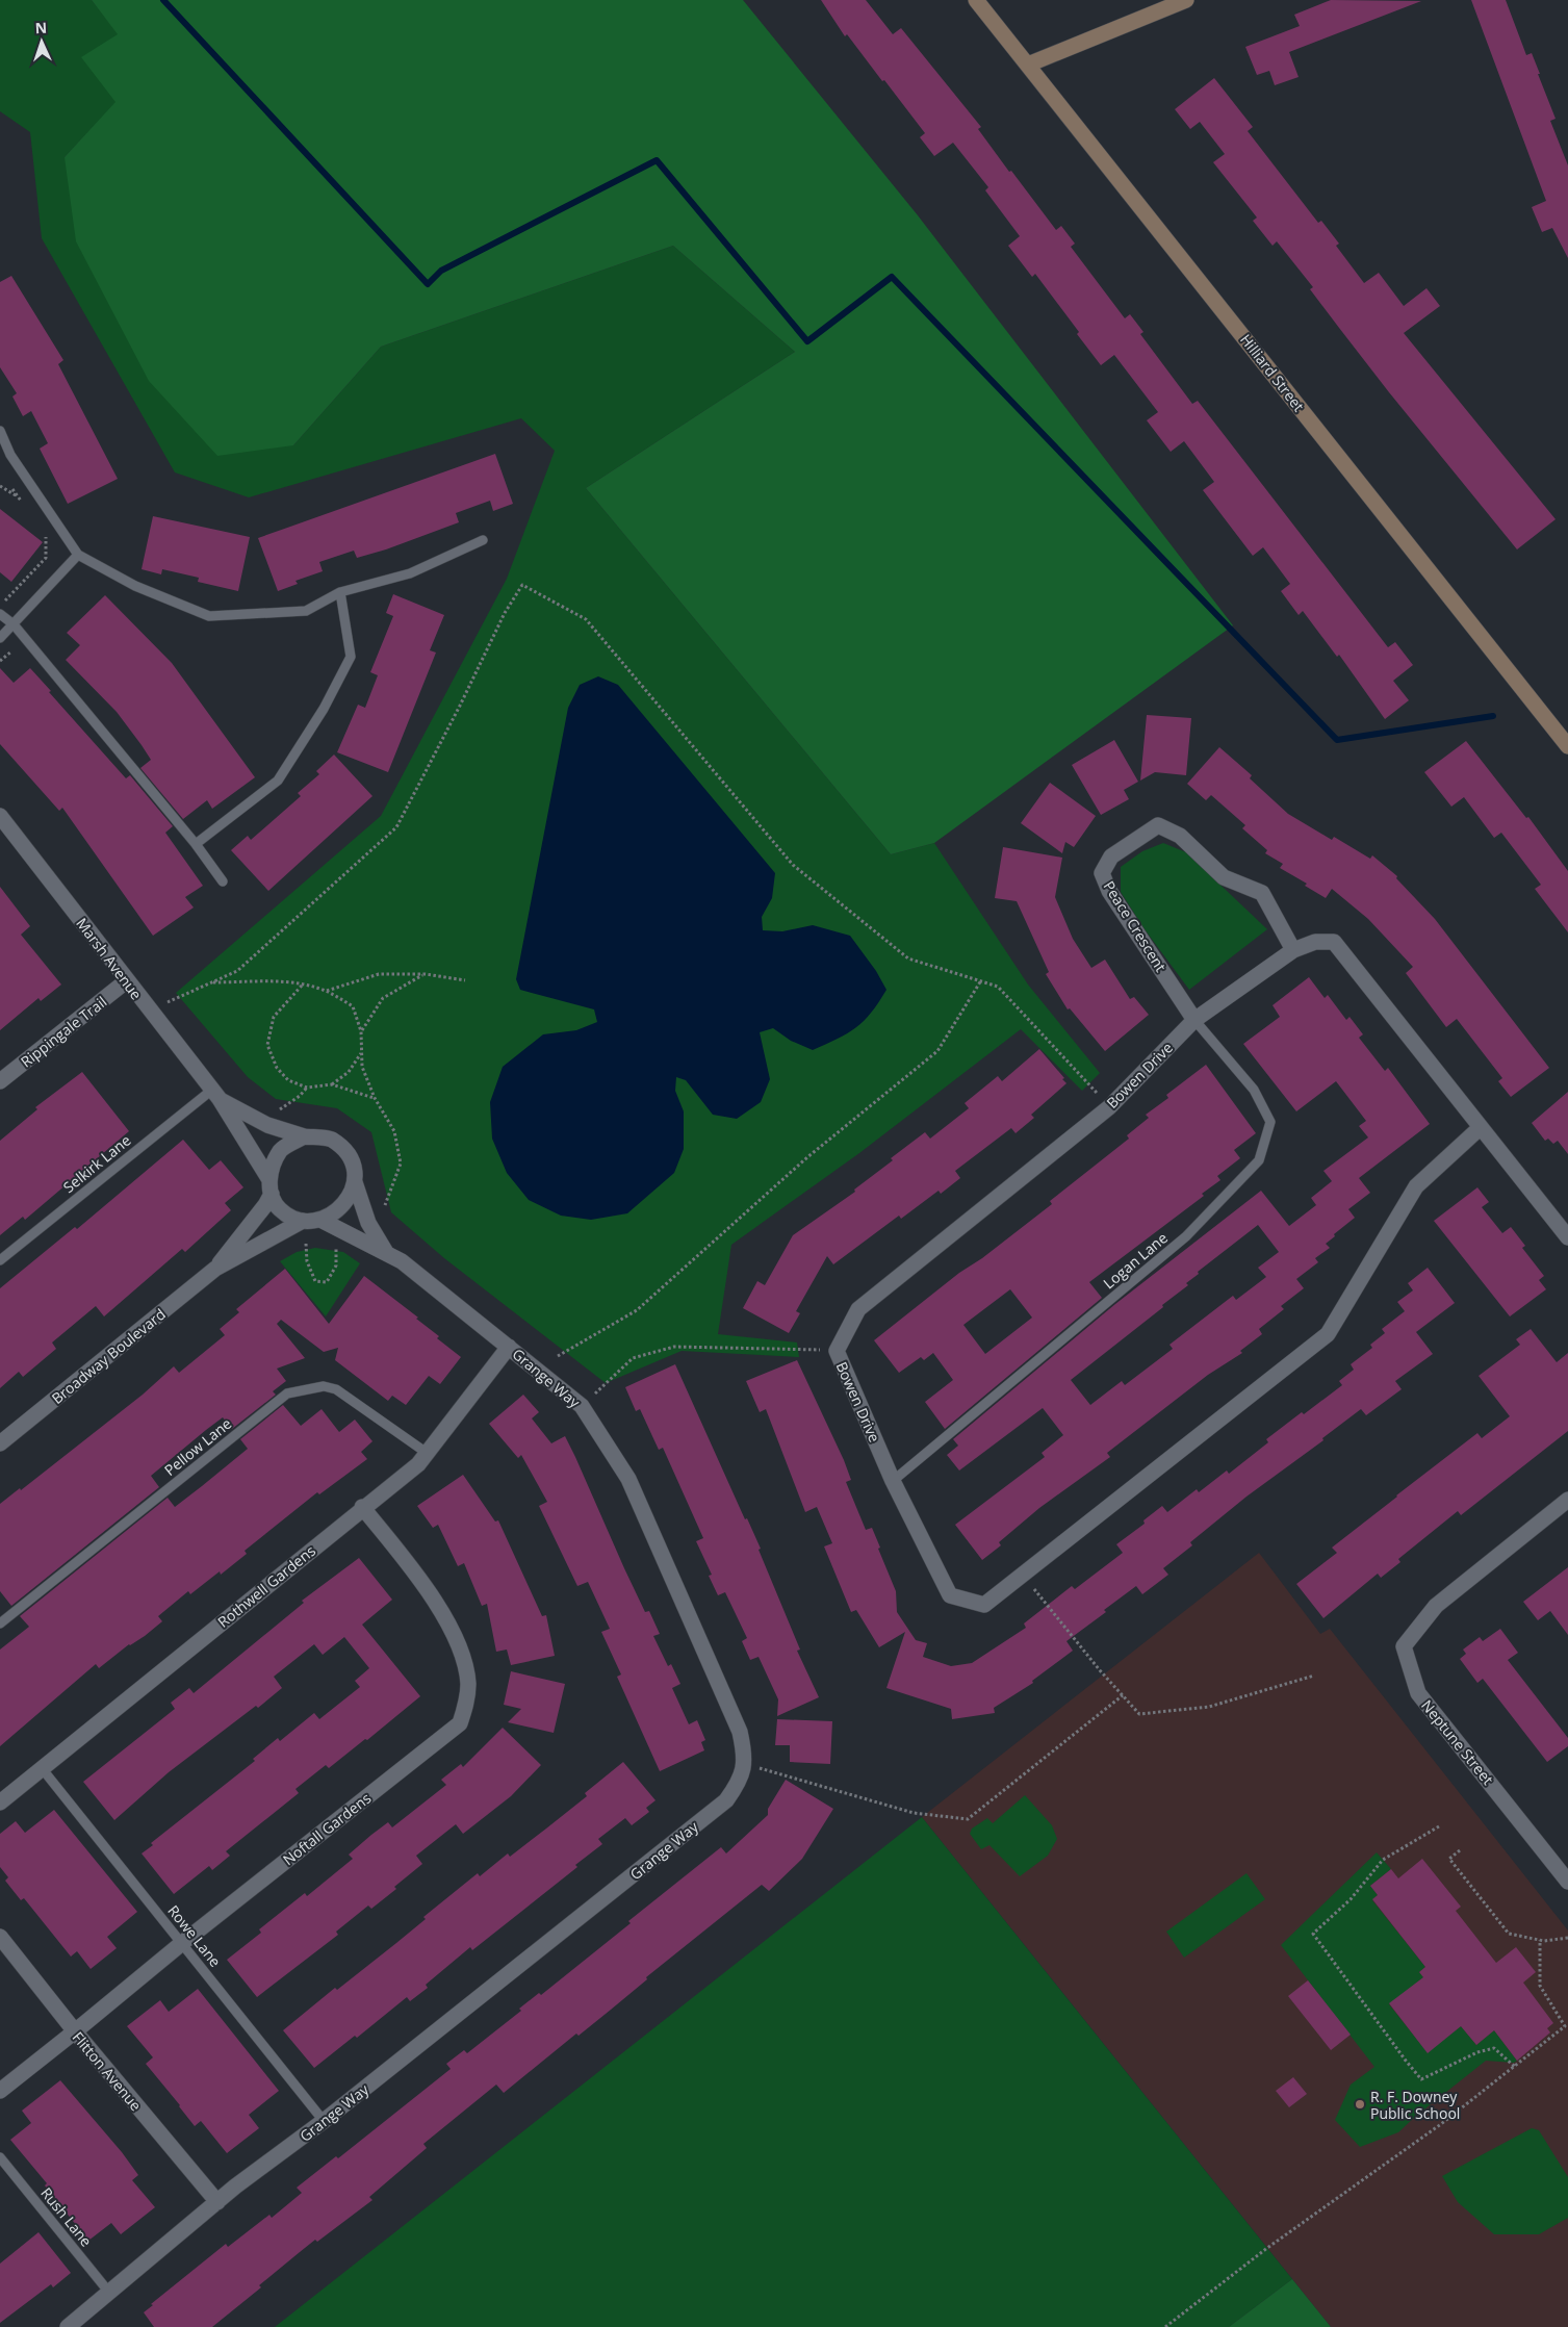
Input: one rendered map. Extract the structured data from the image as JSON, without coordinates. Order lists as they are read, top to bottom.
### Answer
{
  "streets": {
    "street": [
      "Hilliard Street",
      "Peace Crescent",
      "Marsh Avenue",
      "Rippingale Trail",
      "Bowen Drive",
      "Broadway Boulevard",
      "Grange Way",
      "Rothwell Gardens",
      "Neptune Street",
      "Noftall Gardens",
      "Flitton Avenue"
    ],
    "lane": [
      "Selkirk Lane",
      "Logan Lane",
      "Pellow Lane",
      "Rowe Lane",
      "Rush Lane"
    ]
  },
  "crossings": [
    ["Peace Crescent", "Bowen Drive"],
    ["Peace Crescent", "Logan Lane"],
    ["Marsh Avenue", "Rippingale Trail"],
    ["Marsh Avenue", "Selkirk Lane"],
    ["Marsh Avenue", "Broadway Boulevard"],
    ["Marsh Avenue", "Grange Way"],
    ["Bowen Drive", "Logan Lane"],
    ["Broadway Boulevard", "Grange Way"],
    ["Grange Way", "Rothwell Gardens"],
    ["Grange Way", "Rowe Lane"],
    ["Grange Way", "Flitton Avenue"],
    ["Grange Way", "Rush Lane"],
    ["Pellow Lane", "Rothwell Gardens"],
    ["Rothwell Gardens", "Noftall Gardens"],
    ["Rothwell Gardens", "Rowe Lane"],
    ["Noftall Gardens", "Rowe Lane"],
    ["Noftall Gardens", "Flitton Avenue"]
  ],
  "places": ["R. F. Downey Public School"],
  "north": "top"
}
